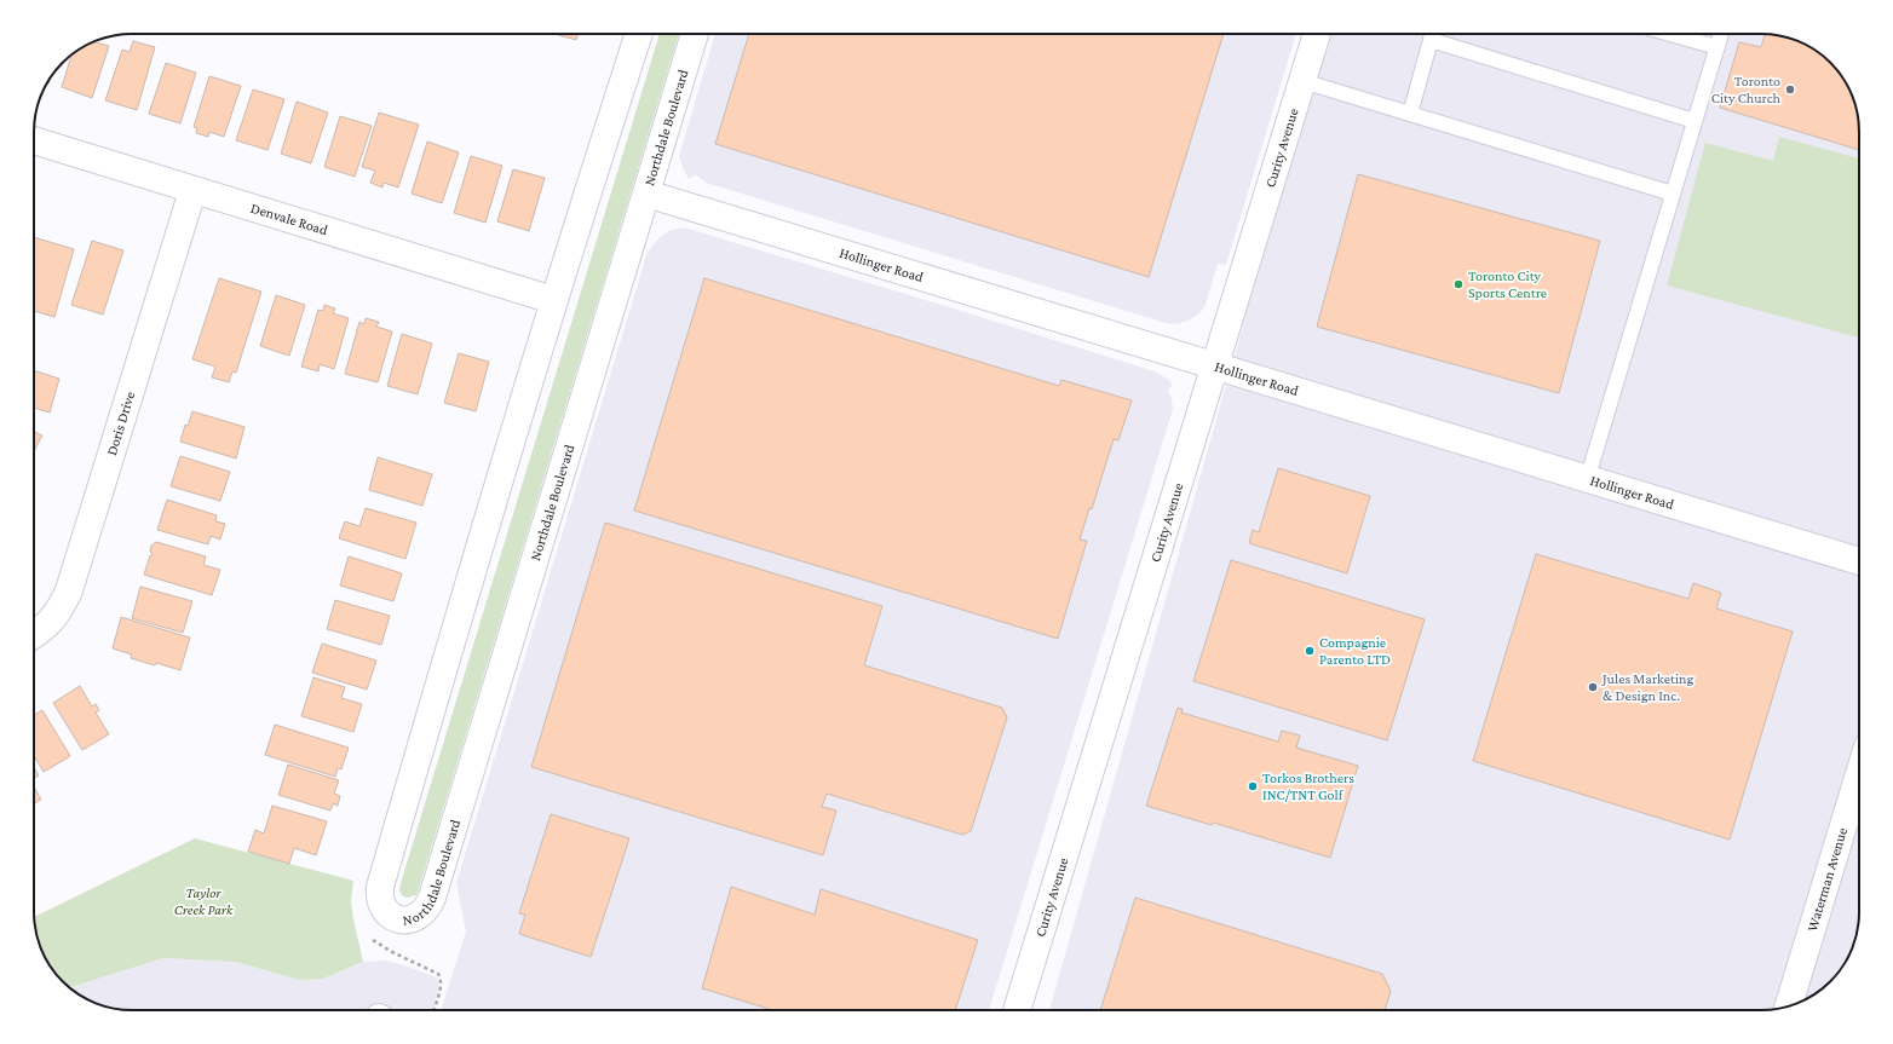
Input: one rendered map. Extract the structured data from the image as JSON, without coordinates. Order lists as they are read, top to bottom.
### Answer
{
  "streets": {
    "street": [
      "Northdale Boulevard",
      "Curity Avenue",
      "Denvale Road",
      "Hollinger Road",
      "Doris Drive",
      "Waterman Avenue"
    ]
  },
  "crossings": [
    ["Northdale Boulevard", "Denvale Road"],
    ["Northdale Boulevard", "Hollinger Road"],
    ["Curity Avenue", "Hollinger Road"],
    ["Denvale Road", "Doris Drive"]
  ],
  "parks": ["Taylor Creek Park"],
  "places": [
    "Toronto City Church",
    "Toronto City Sports Centre",
    "Compagnie Parento LTD",
    "Jules Marketing & Design Inc.",
    "Torkos Brothers INC/TNT Golf"
  ]
}
